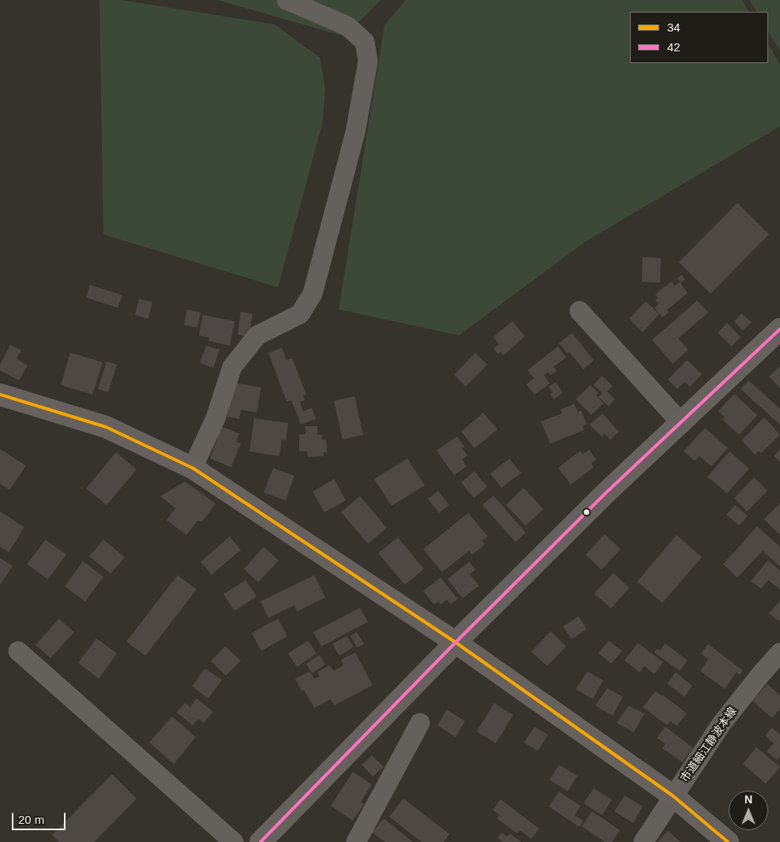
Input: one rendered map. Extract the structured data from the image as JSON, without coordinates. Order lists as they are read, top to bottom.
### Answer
{
  "streets": {
    "street": ["市道細江静波本線"]
  },
  "lines": ["transit line 42", "transit line 34"],
  "legend": ["34", "42"],
  "scale_bar": "20 m",
  "north": "top"
}
